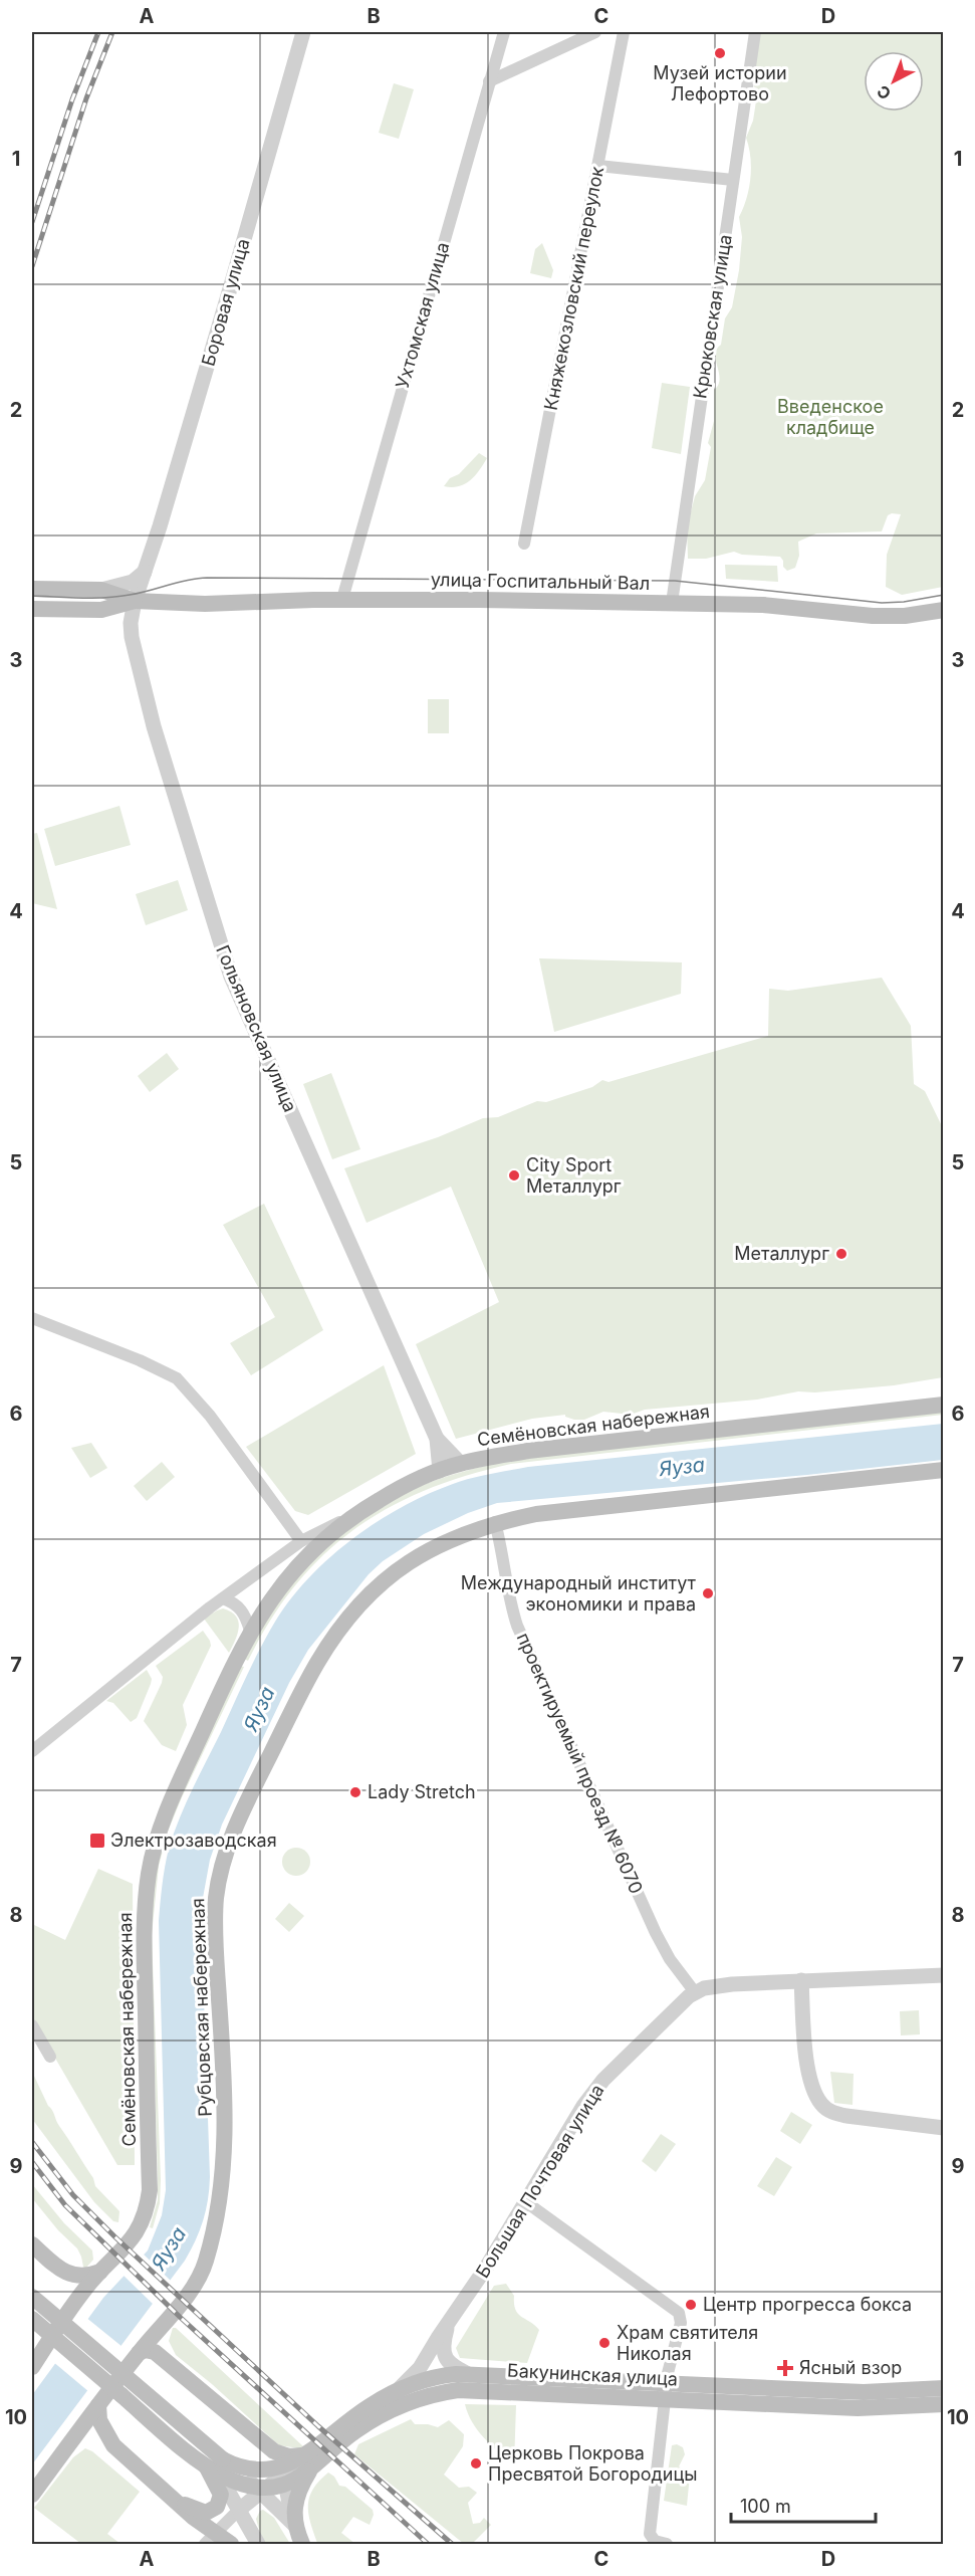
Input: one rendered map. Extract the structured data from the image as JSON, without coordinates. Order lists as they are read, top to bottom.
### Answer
{
  "streets": {
    "main road": [
      "улица Госпитальный Вал",
      "Семёновская набережная",
      "Рубцовская набережная",
      "Бакунинская улица"
    ],
    "street": [
      "Княжекозловский переулок",
      "Боровая улица",
      "Ухтомская улица",
      "Крюковская улица",
      "Гольяновская улица",
      "проектируемый проезд № 6070",
      "Большая Почтовая улица"
    ]
  },
  "crossings": [
    ["Боровая улица", "улица Госпитальный Вал"],
    ["Боровая улица", "Гольяновская улица"],
    ["Ухтомская улица", "улица Госпитальный Вал"],
    ["Крюковская улица", "улица Госпитальный Вал"],
    ["улица Госпитальный Вал", "Гольяновская улица"],
    ["Гольяновская улица", "Семёновская набережная"],
    ["проектируемый проезд № 6070", "Рубцовская набережная"],
    ["проектируемый проезд № 6070", "Большая Почтовая улица"],
    ["Большая Почтовая улица", "Бакунинская улица"]
  ],
  "water": ["Яуза"],
  "parks": ["Введенское кладбище"],
  "places": {
    "other": [
      "Музей истории Лефортово",
      "City Sport Металлург",
      "Металлург",
      "Международный институт экономики и права",
      "Lady Stretch",
      "Центр прогресса бокса",
      "Храм святителя Николая",
      "Церковь Покрова Пресвятой Богородицы"
    ],
    "transit": ["Электрозаводская"],
    "health": ["Ясный взор"]
  },
  "scale_bar": "100 m",
  "north": "bottom left",
  "grid": {
    "columns": [
      "A",
      "B",
      "C",
      "D"
    ],
    "rows": [
      "1",
      "2",
      "3",
      "4",
      "5",
      "6",
      "7",
      "8",
      "9",
      "10"
    ]
  }
}
